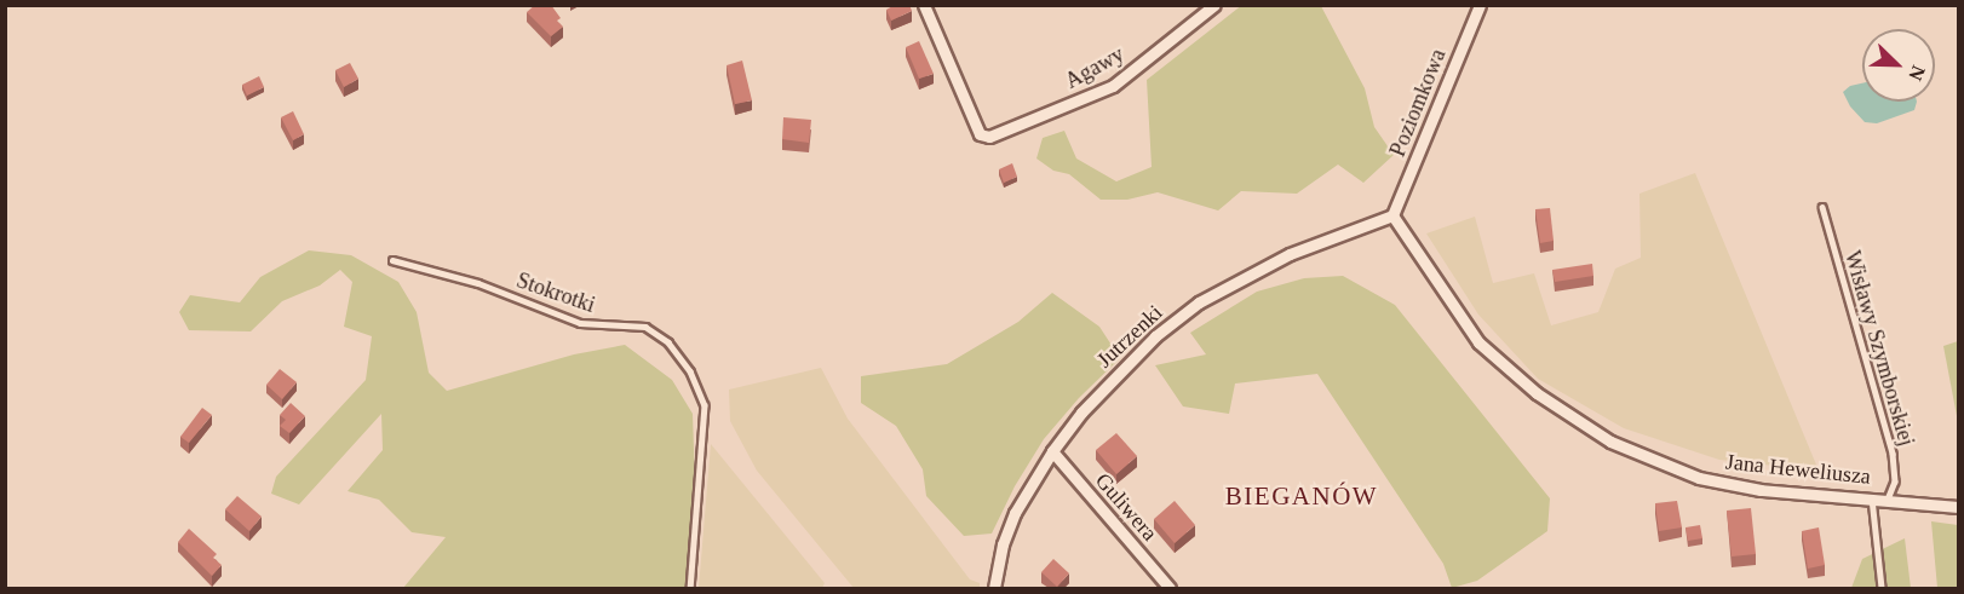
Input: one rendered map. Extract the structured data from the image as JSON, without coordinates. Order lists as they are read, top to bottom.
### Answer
{
  "streets": {
    "street": [
      "Agawy",
      "Poziomkowa",
      "Jutrzenki",
      "Jana Heweliusza",
      "Guliwera"
    ],
    "lane": ["Stokrotki", "Wisławy Szymborskiej"]
  },
  "crossings": [
    ["Poziomkowa", "Jutrzenki"],
    ["Poziomkowa", "Jana Heweliusza"],
    ["Jutrzenki", "Jana Heweliusza"],
    ["Jutrzenki", "Guliwera"],
    ["Wisławy Szymborskiej", "Jana Heweliusza"]
  ],
  "districts": ["BIEGANÓW"],
  "north": "bottom right"
}
